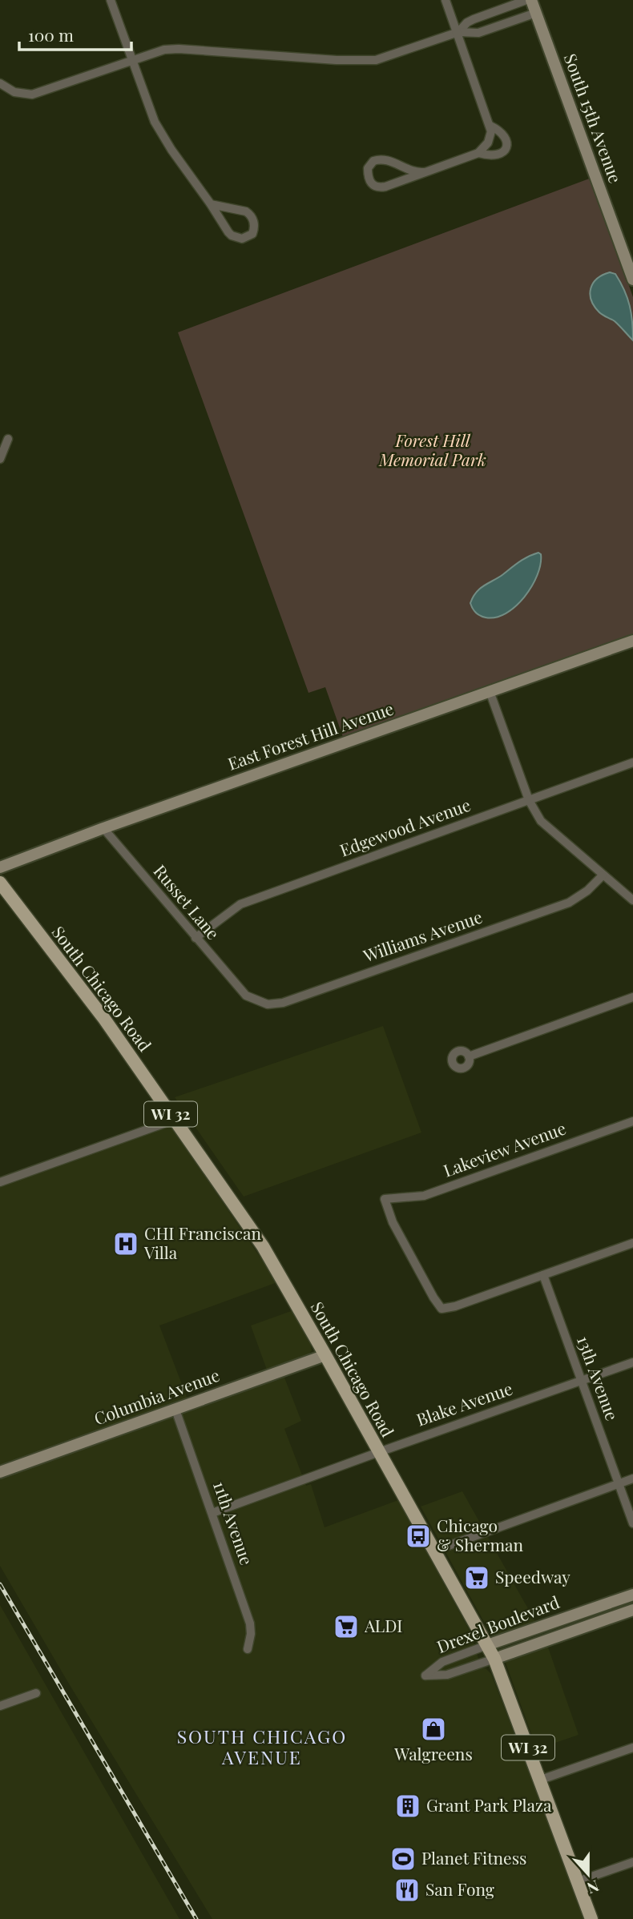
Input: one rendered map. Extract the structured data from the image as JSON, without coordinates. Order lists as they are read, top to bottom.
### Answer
{
  "streets": {
    "main road": ["South Chicago Road", "WI 32"],
    "street": [
      "South 15th Avenue",
      "East Forest Hill Avenue",
      "Edgewood Avenue",
      "Russet Lane",
      "Williams Avenue",
      "Lakeview Avenue",
      "13th Avenue",
      "Columbia Avenue",
      "Blake Avenue",
      "11th Avenue",
      "Drexel Boulevard"
    ]
  },
  "crossings": [
    ["East Forest Hill Avenue", "Russet Lane"],
    ["Edgewood Avenue", "Russet Lane"],
    ["Russet Lane", "Williams Avenue"],
    ["South Chicago Road", "Columbia Avenue"],
    ["South Chicago Road", "Blake Avenue"],
    ["South Chicago Road", "Drexel Boulevard"],
    ["Lakeview Avenue", "13th Avenue"],
    ["13th Avenue", "Blake Avenue"],
    ["Columbia Avenue", "11th Avenue"],
    ["Blake Avenue", "11th Avenue"]
  ],
  "districts": ["SOUTH CHICAGO AVENUE"],
  "parks": ["Forest Hill Memorial Park"],
  "places": {
    "hospital": ["CHI Franciscan Villa"],
    "bus stop": ["Chicago & Sherman"],
    "supermarket": ["Speedway", "ALDI"],
    "shop": ["Walgreens"],
    "building": ["Grant Park Plaza"],
    "sports": ["Planet Fitness"],
    "restaurant": ["San Fong"]
  },
  "scale_bar": "100 m",
  "north": "bottom"
}
